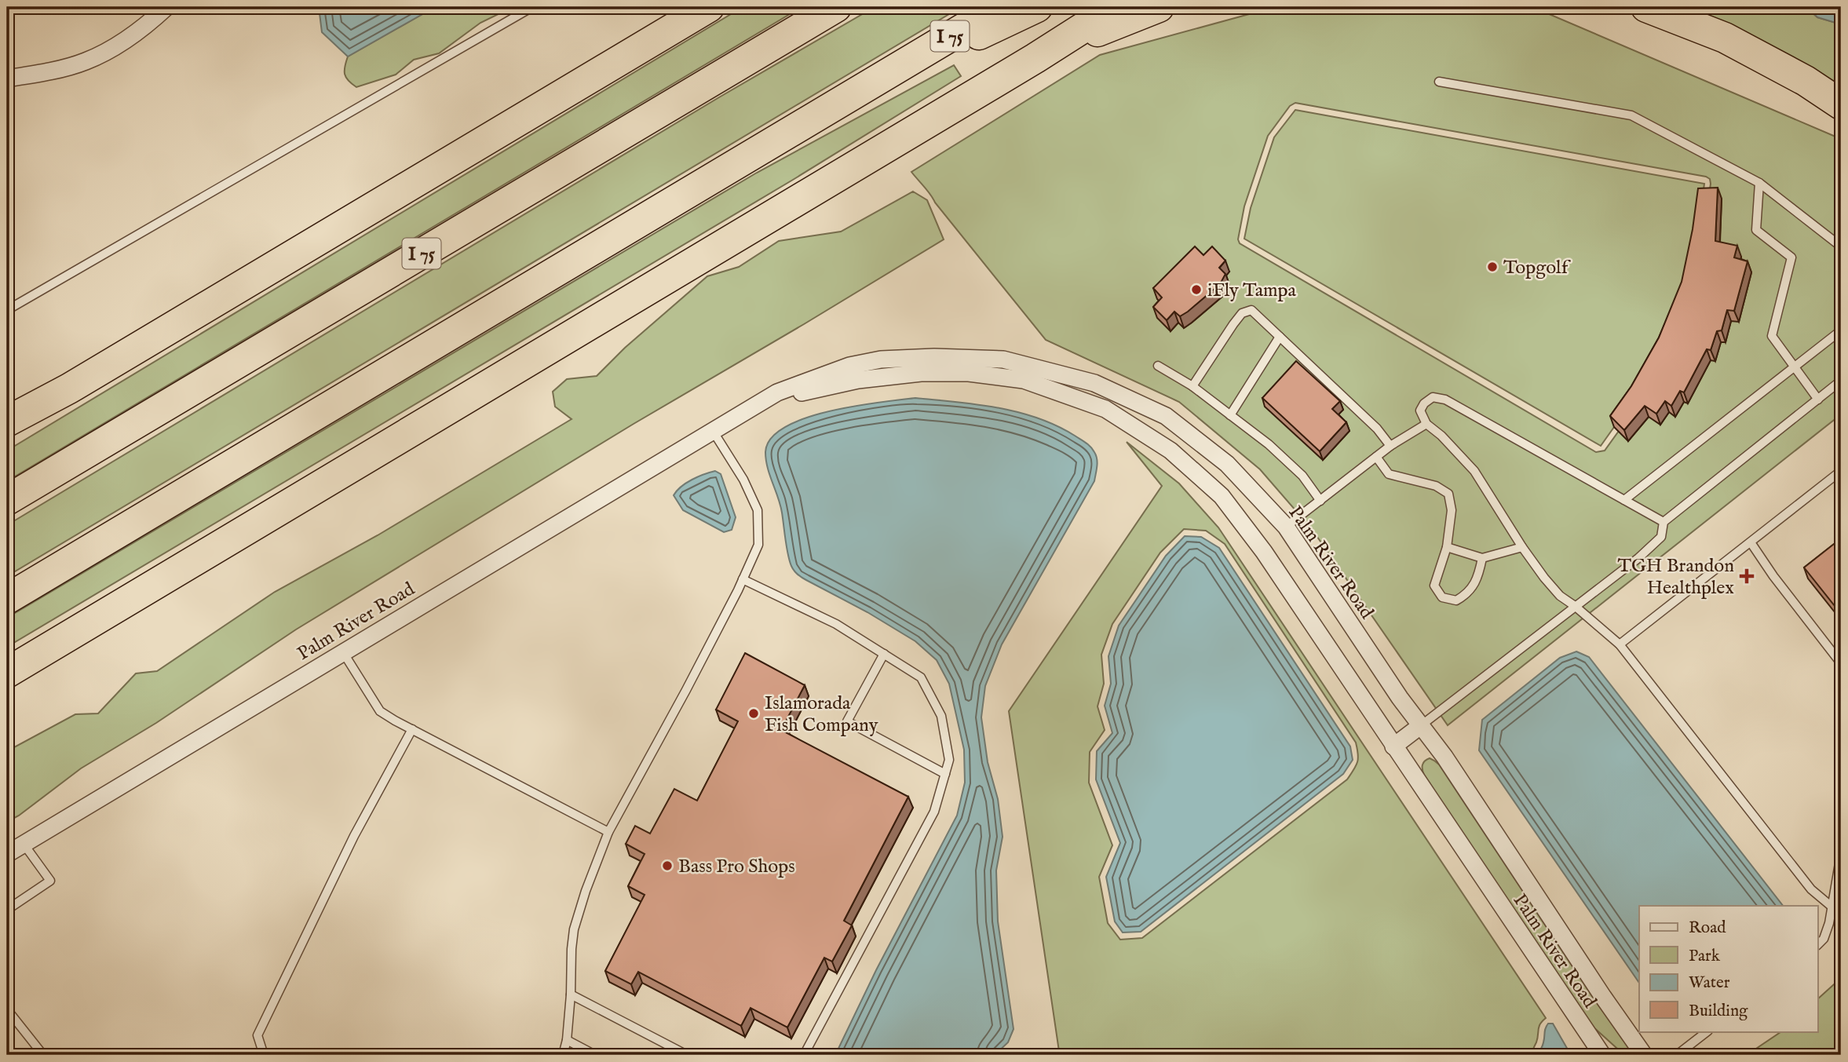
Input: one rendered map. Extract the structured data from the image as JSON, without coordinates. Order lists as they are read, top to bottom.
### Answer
{
  "streets": {
    "highway": ["I 75"],
    "street": ["Palm River Road"]
  },
  "places": {
    "other": [
      "Topgolf",
      "iFly Tampa",
      "Islamorada Fish Company",
      "Bass Pro Shops"
    ],
    "health": ["TGH Brandon Healthplex"]
  },
  "legend": [
    "Road",
    "Park",
    "Water",
    "Building"
  ]
}
